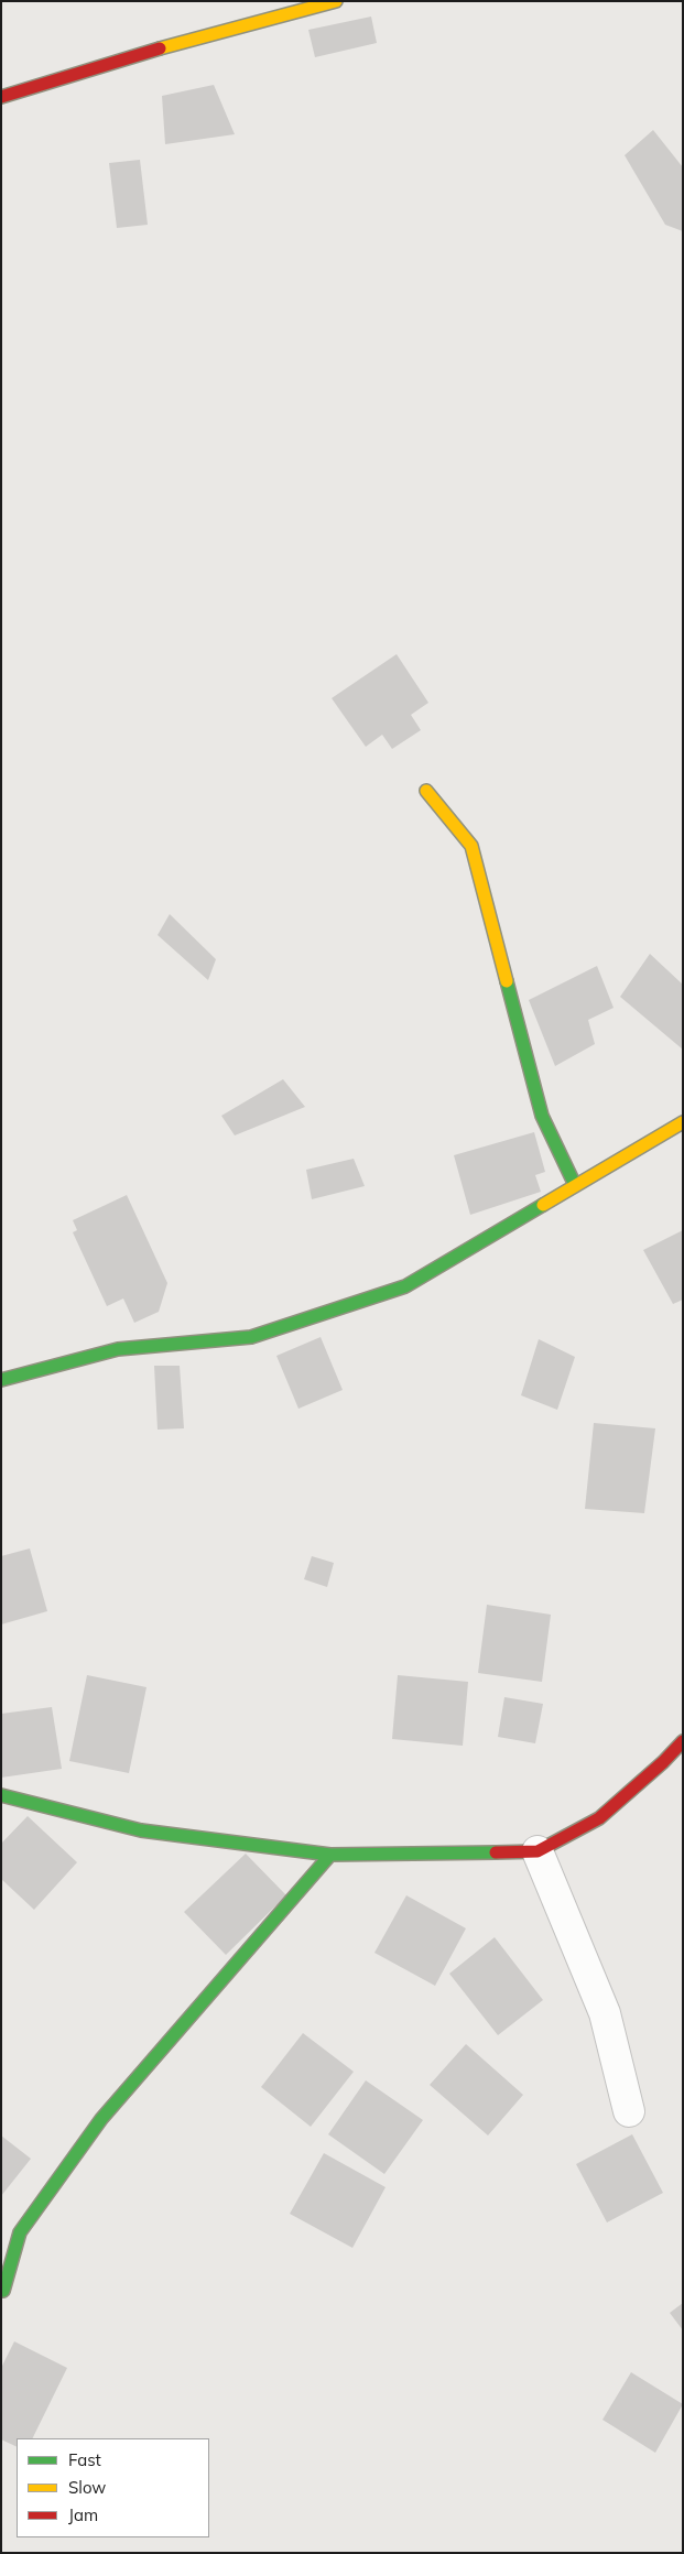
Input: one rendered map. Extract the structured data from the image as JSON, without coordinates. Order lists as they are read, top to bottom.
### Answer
{
  "legend": ["Fast", "Slow", "Jam"]
}
